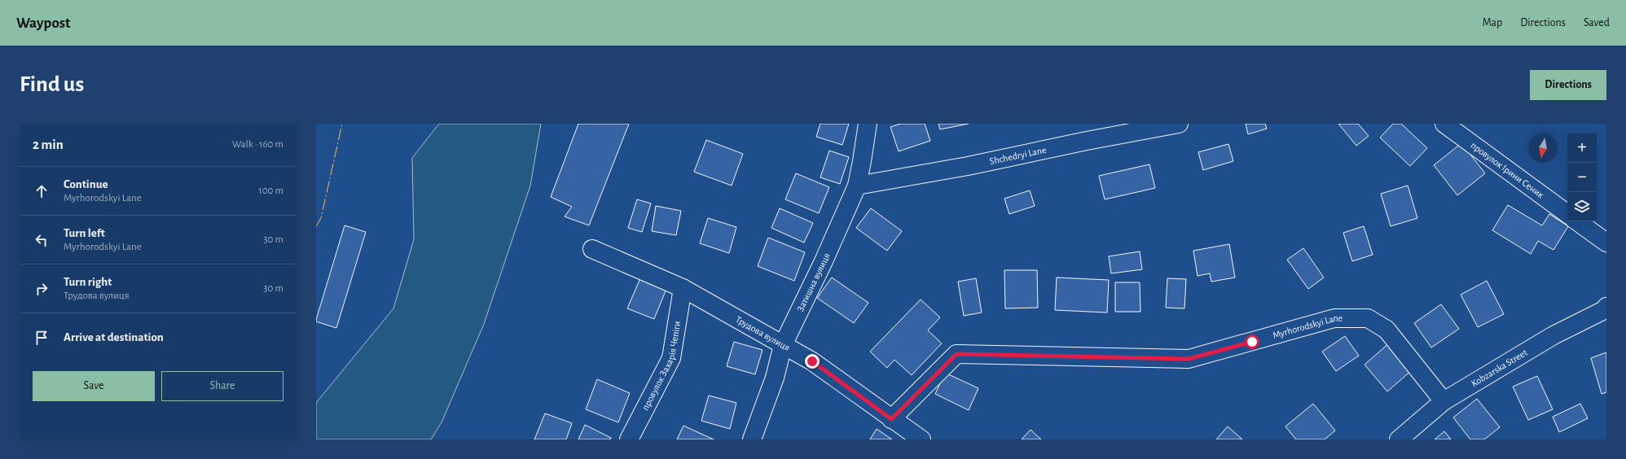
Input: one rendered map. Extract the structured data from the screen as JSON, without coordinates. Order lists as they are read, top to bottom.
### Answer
{
  "streets": {
    "street": [
      "Shchedryi Lane",
      "провулок Ірини Сеник",
      "Затишна вулиця",
      "Myrhorodskyi Lane",
      "Трудова вулиця",
      "провулок Захарія Чепіги",
      "Kobzarska Street"
    ]
  },
  "crossings": [
    ["Shchedryi Lane", "Затишна вулиця"],
    ["Затишна вулиця", "Трудова вулиця"],
    ["Myrhorodskyi Lane", "Трудова вулиця"],
    ["Myrhorodskyi Lane", "Kobzarska Street"],
    ["Трудова вулиця", "провулок Захарія Чепіги"]
  ],
  "north": "bottom",
  "page": {
    "header": "Waypost",
    "nav": ["Map", "Directions", "Saved"],
    "buttons": [
      "Directions",
      ["Save", "Share"]
    ],
    "title": "Find us",
    "heading": ["2 min", "Walk · 160 m"],
    "map_buttons": ["+", "−"],
    "list": [
      ["Continue", "Myrhorodskyi Lane", "100 m"],
      ["Turn left", "Myrhorodskyi Lane", "30 m"],
      ["Turn right", "Трудова вулиця", "30 m"],
      "Arrive at destination"
    ]
  }
}
